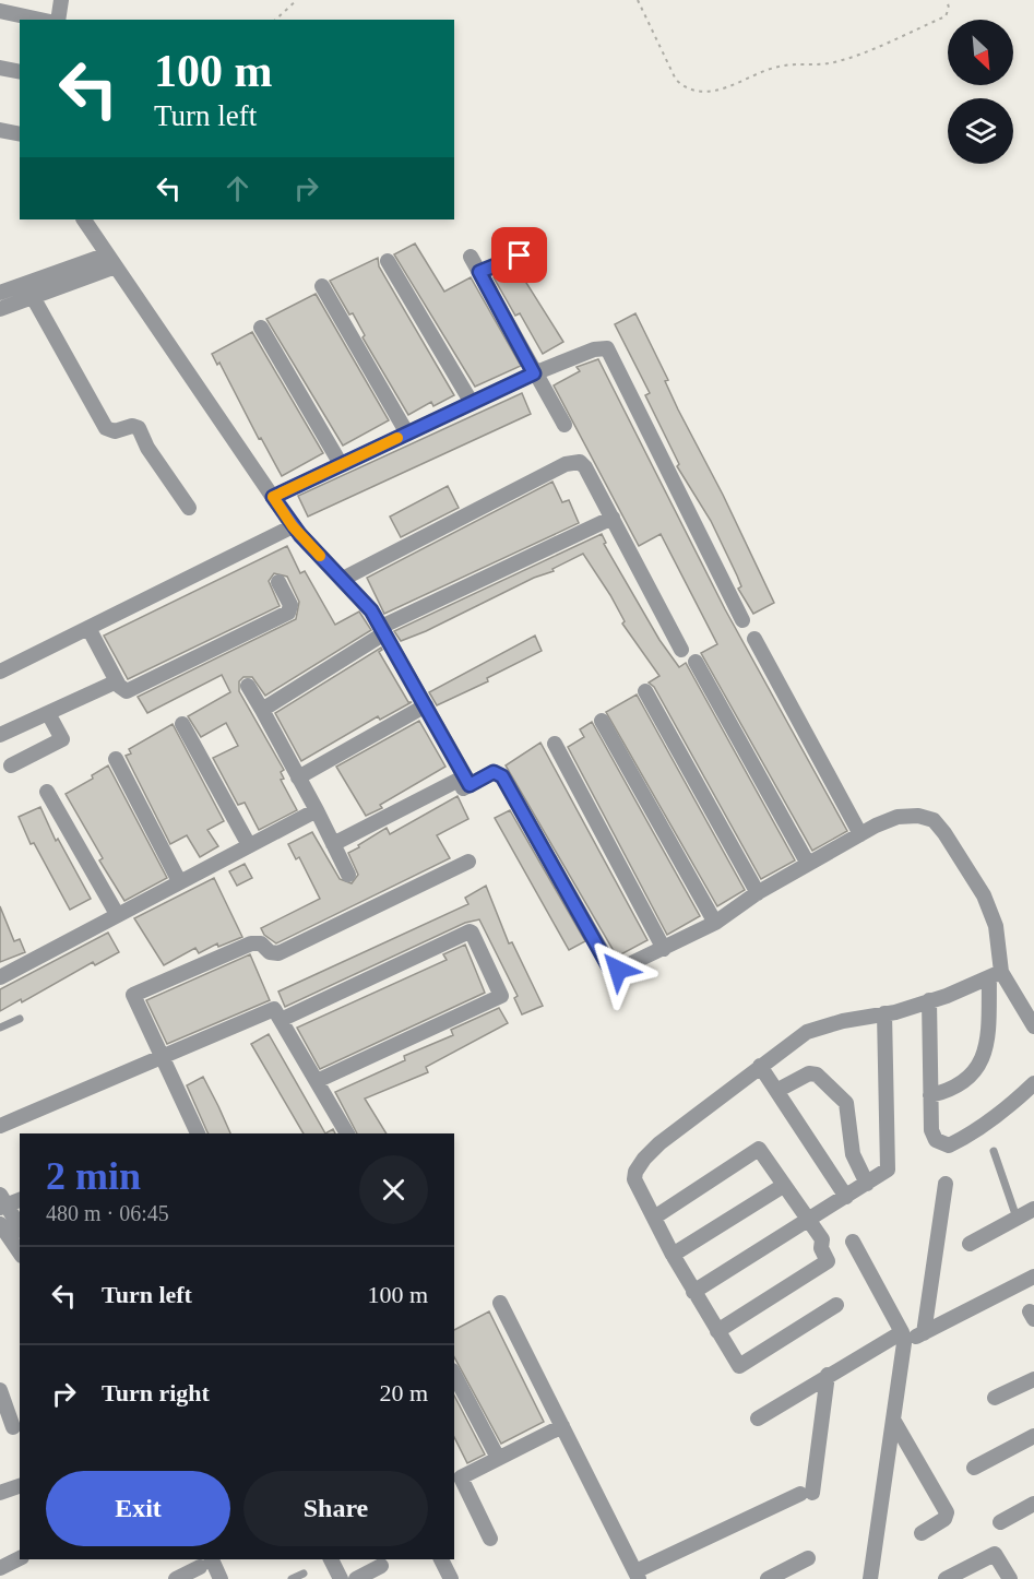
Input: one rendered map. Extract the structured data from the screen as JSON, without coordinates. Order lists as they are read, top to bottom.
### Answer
{
  "north": "bottom right",
  "page": {
    "turn": ["100 m", "Turn left"],
    "heading": ["2 min", "480 m · 06:45"],
    "list": [
      {
        "name": "Turn left",
        "value": "100 m"
      },
      {
        "name": "Turn right",
        "value": "20 m"
      }
    ],
    "buttons": ["Exit", "Share"]
  }
}
